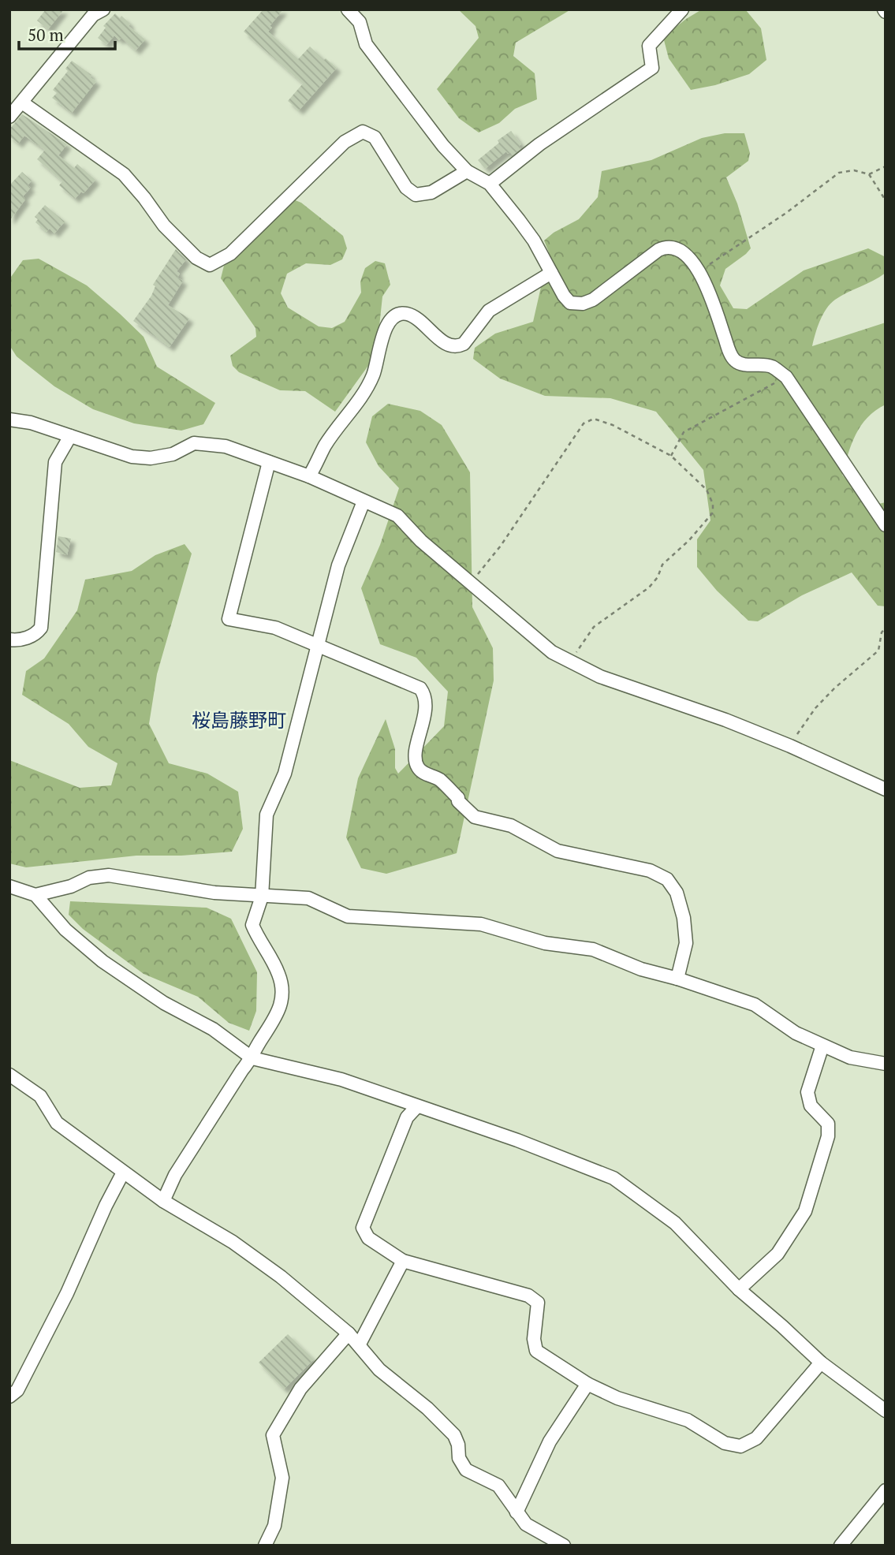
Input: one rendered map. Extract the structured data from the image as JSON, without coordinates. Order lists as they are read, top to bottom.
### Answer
{
  "districts": ["桜島藤野町"],
  "scale_bar": "50 m"
}
